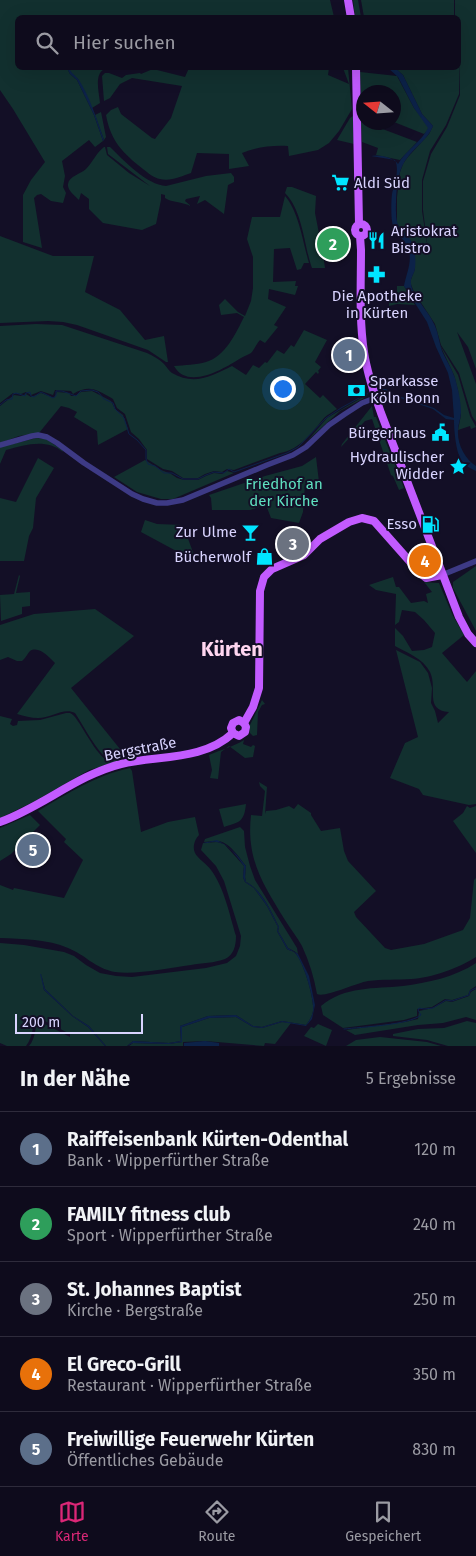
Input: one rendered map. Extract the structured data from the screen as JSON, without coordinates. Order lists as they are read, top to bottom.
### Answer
{
  "streets": {
    "main road": ["Bergstraße"]
  },
  "districts": ["Kürten"],
  "parks": ["Friedhof an der Kirche"],
  "places": {
    "supermarket": ["Aldi Süd"],
    "restaurant": ["Aristokrat Bistro"],
    "pharmacy": ["Die Apotheke in Kürten"],
    "bank": ["Sparkasse Köln Bonn"],
    "public building": ["Bürgerhaus"],
    "place": ["Hydraulischer Widder"],
    "fuel station": ["Esso"],
    "bar": ["Zur Ulme"],
    "shop": ["Bücherwolf"]
  },
  "scale_bar": "200 m",
  "north": "left",
  "page": {
    "search": "Hier suchen",
    "pins": [
      "2",
      "1",
      "3",
      "4",
      "5"
    ],
    "scale": "200 m",
    "heading": ["In der Nähe", "5 Ergebnisse"],
    "list": [
      {
        "mark": "1",
        "name": "Raiffeisenbank Kürten-Odenthal",
        "note": "Bank · Wipperfürther Straße",
        "value": "120 m"
      },
      {
        "mark": "2",
        "name": "FAMILY fitness club",
        "note": "Sport · Wipperfürther Straße",
        "value": "240 m"
      },
      {
        "mark": "3",
        "name": "St. Johannes Baptist",
        "note": "Kirche · Bergstraße",
        "value": "250 m"
      },
      {
        "mark": "4",
        "name": "El Greco-Grill",
        "note": "Restaurant · Wipperfürther Straße",
        "value": "350 m"
      },
      {
        "mark": "5",
        "name": "Freiwillige Feuerwehr Kürten",
        "note": "Öffentliches Gebäude",
        "value": "830 m"
      }
    ],
    "nav": ["Karte", "Route", "Gespeichert"]
  }
}
